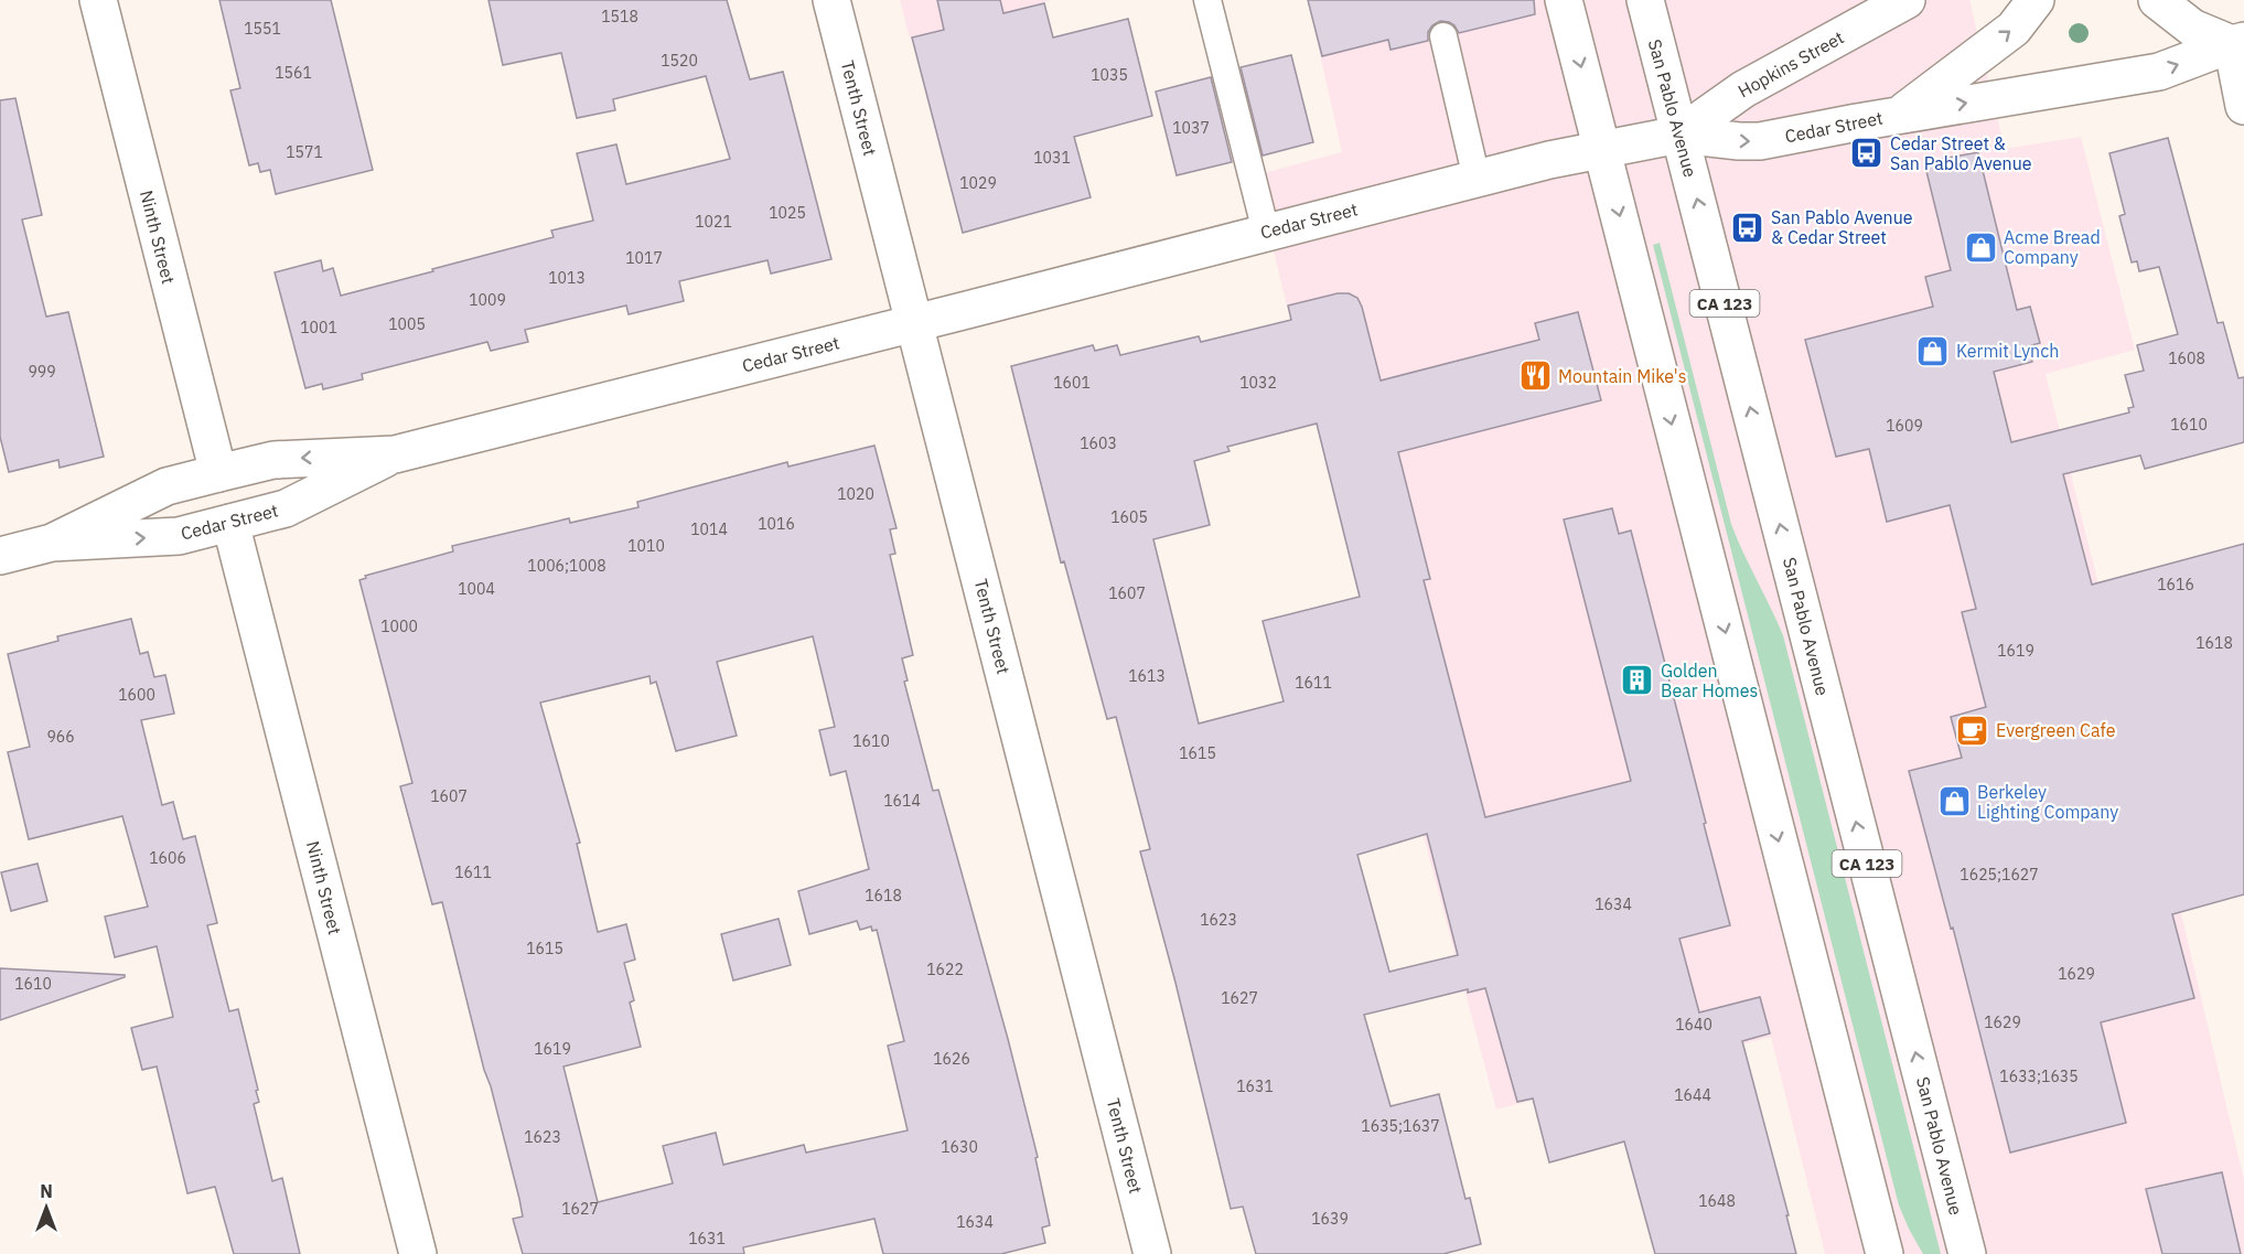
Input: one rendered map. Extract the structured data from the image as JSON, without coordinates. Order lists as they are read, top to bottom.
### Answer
{
  "streets": {
    "street": [
      "Hopkins Street",
      "Tenth Street",
      "San Pablo Avenue",
      "Cedar Street",
      "Ninth Street",
      "CA 123"
    ]
  },
  "crossings": [
    ["Hopkins Street", "San Pablo Avenue"],
    ["Hopkins Street", "Cedar Street"],
    ["Tenth Street", "Cedar Street"],
    ["San Pablo Avenue", "Cedar Street"],
    ["Cedar Street", "Ninth Street"]
  ],
  "places": {
    "bus stop": ["Cedar Street & San Pablo Avenue", "San Pablo Avenue & Cedar Street"],
    "shop": ["Acme Bread Company", "Kermit Lynch", "Berkeley Lighting Company"],
    "restaurant": ["Mountain Mike's"],
    "building": ["Golden Bear Homes"],
    "cafe": ["Evergreen Cafe"]
  },
  "house_numbers": [
    "1518",
    "1551",
    "1520",
    "1561",
    "1035",
    "1037",
    "1571",
    "1031",
    "1029",
    "1025",
    "1021",
    "1017",
    "1013",
    "1009",
    "1005",
    "1001",
    "1608",
    "999",
    "1601",
    "1032",
    "1610",
    "1609",
    "1603",
    "1020",
    "1605",
    "1016",
    "1014",
    "1010",
    "1006;1008",
    "1616",
    "1004",
    "1607",
    "1000",
    "1618",
    "1619",
    "1613",
    "1611",
    "1600",
    "966",
    "1610",
    "1615",
    "1607",
    "1614",
    "1606",
    "1611",
    "1625;1627",
    "1618",
    "1634",
    "1623",
    "1615",
    "1622",
    "1629",
    "1610",
    "1627",
    "1629",
    "1640",
    "1619",
    "1626",
    "1633;1635",
    "1631",
    "1644",
    "1635;1637",
    "1623",
    "1630",
    "1648",
    "1627",
    "1639",
    "1634",
    "1631"
  ],
  "north": "top"
}
